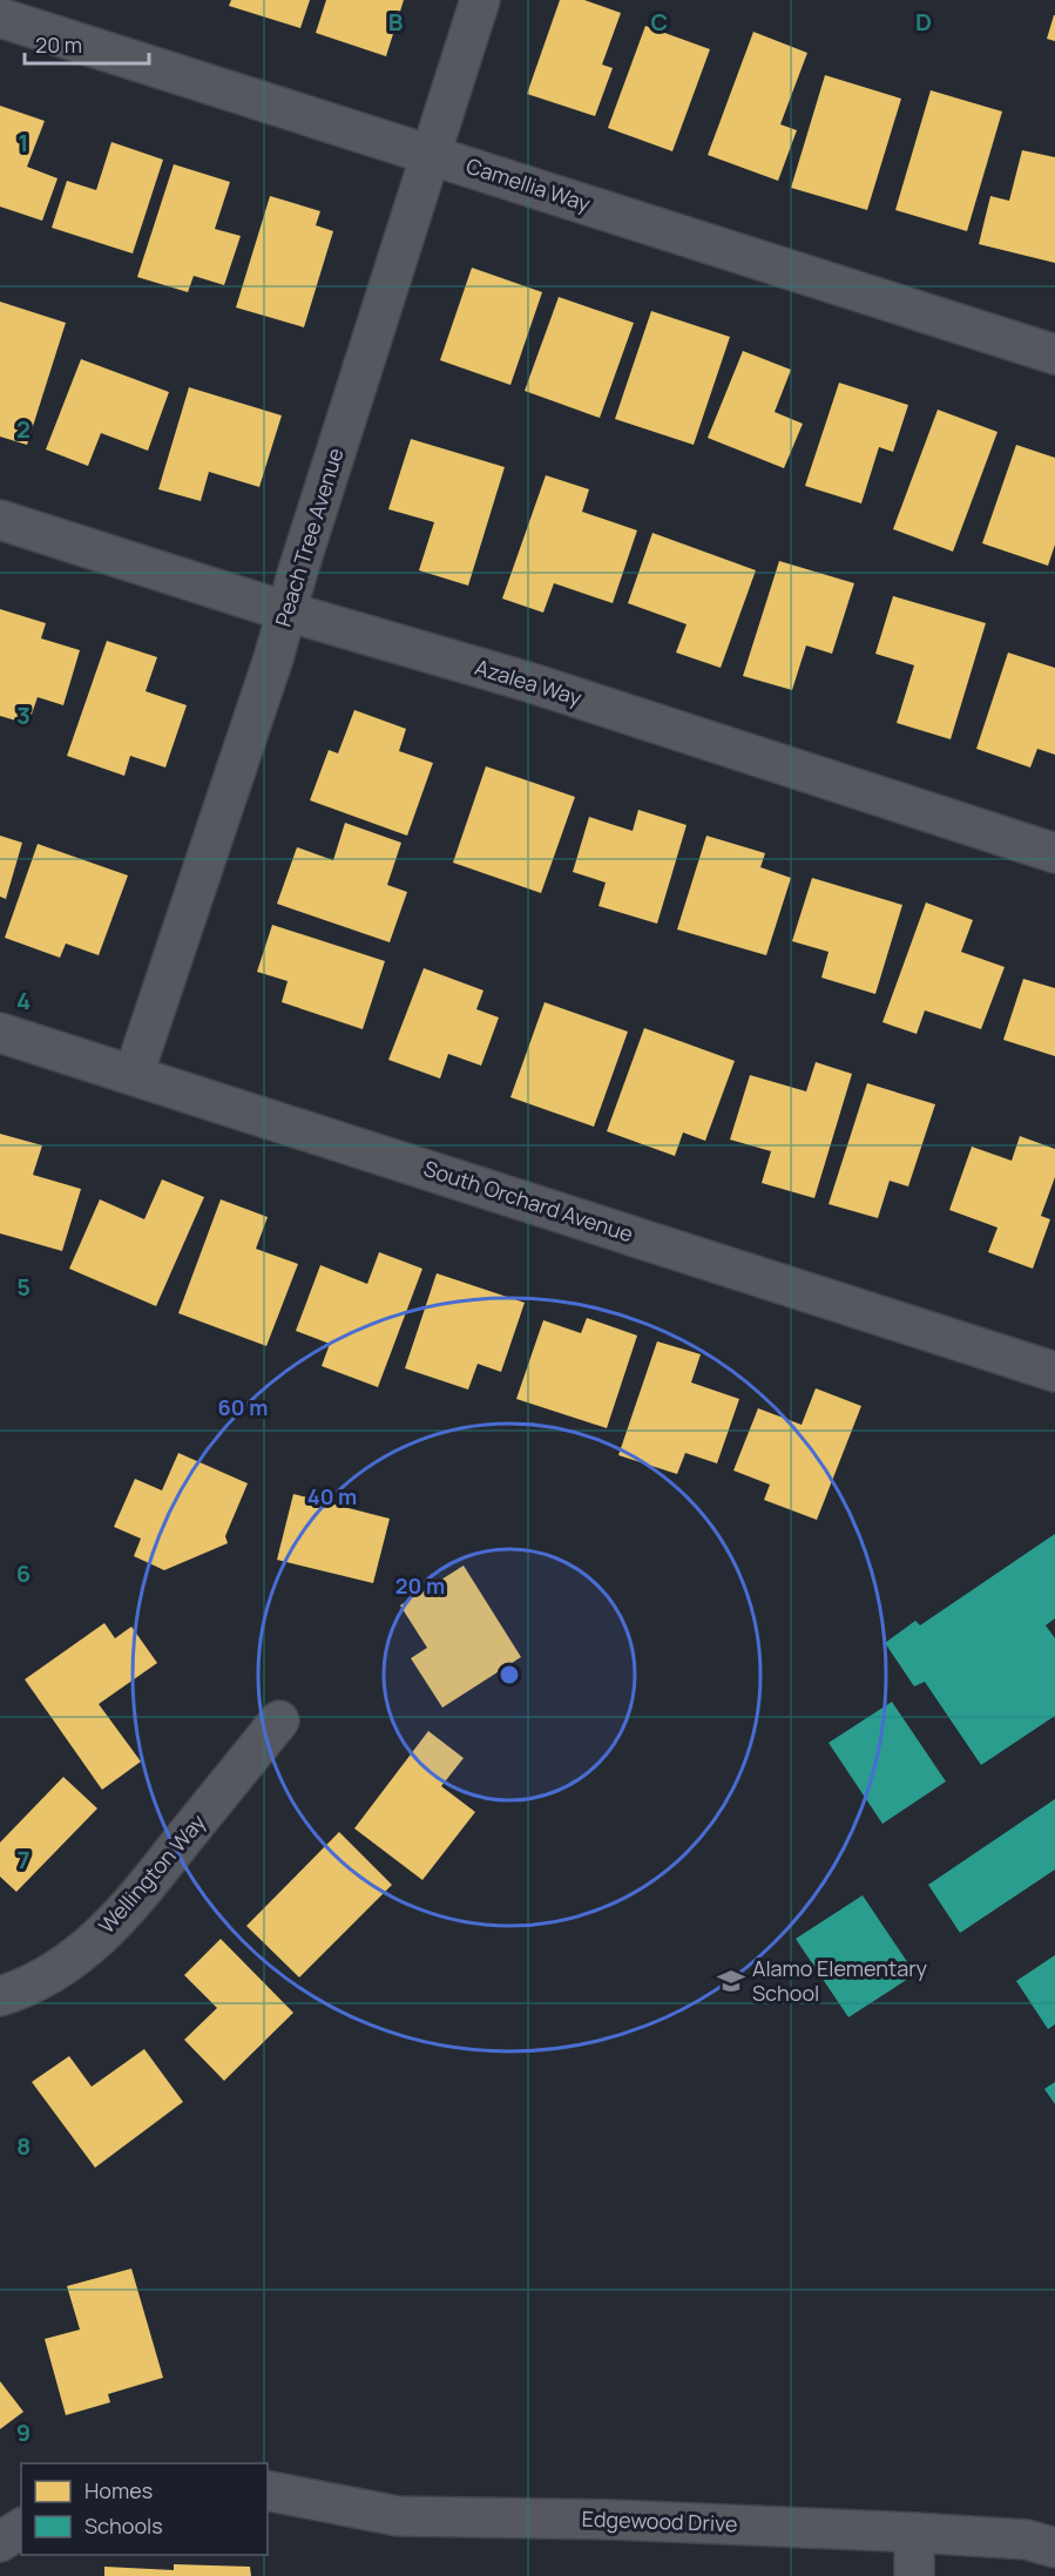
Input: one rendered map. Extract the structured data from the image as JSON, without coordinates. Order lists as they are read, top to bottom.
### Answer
{
  "streets": {
    "street": [
      "Camellia Way",
      "Peach Tree Avenue",
      "Azalea Way",
      "South Orchard Avenue",
      "Wellington Way",
      "Edgewood Drive"
    ]
  },
  "crossings": [
    ["Camellia Way", "Peach Tree Avenue"],
    ["Peach Tree Avenue", "Azalea Way"],
    ["Peach Tree Avenue", "South Orchard Avenue"]
  ],
  "places": {
    "school or university": ["Alamo Elementary School"]
  },
  "legend": ["Homes", "Schools"],
  "scale_bar": "20 m",
  "grid": {
    "columns": ["B", "C", "D"],
    "rows": [
      "1",
      "2",
      "3",
      "4",
      "5",
      "6",
      "7",
      "8",
      "9"
    ]
  },
  "rings": ["60 m", "40 m", "20 m"]
}
